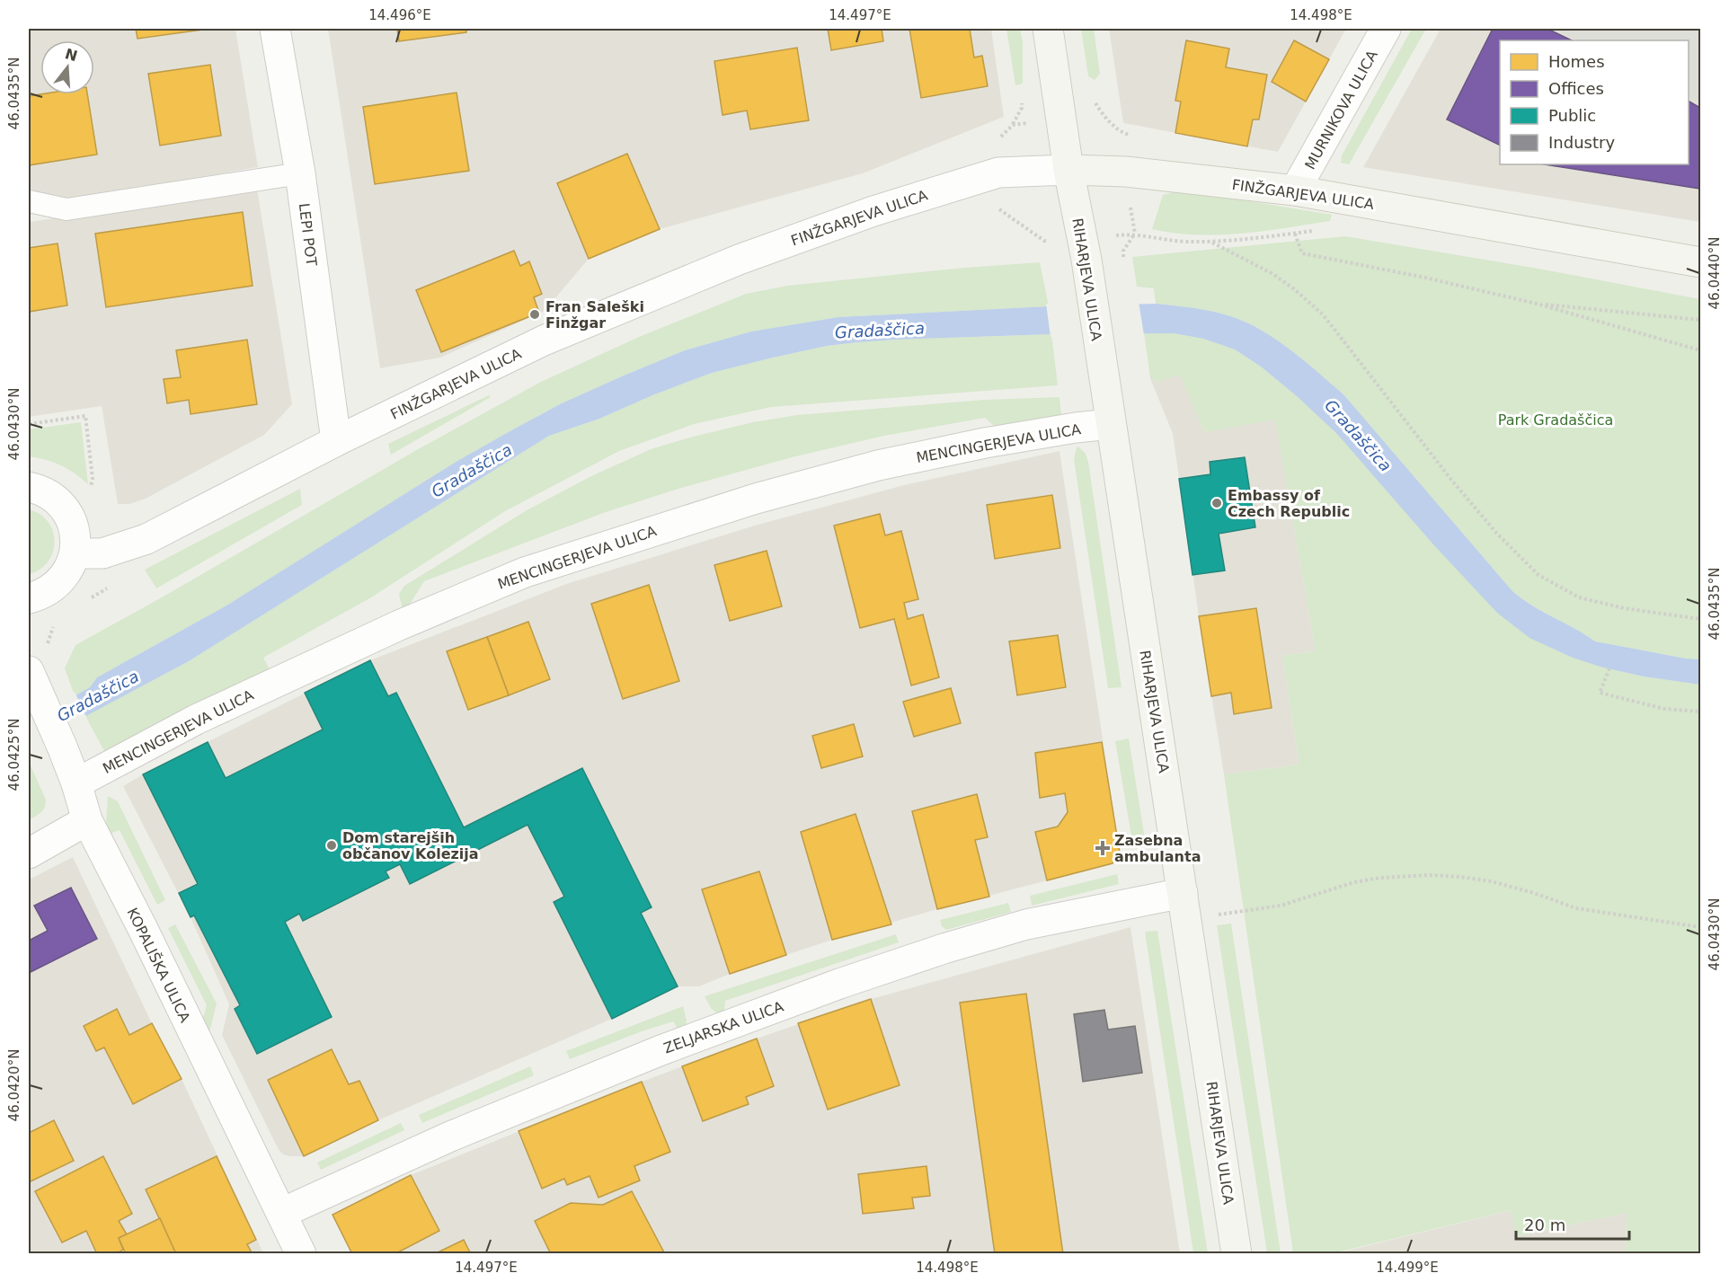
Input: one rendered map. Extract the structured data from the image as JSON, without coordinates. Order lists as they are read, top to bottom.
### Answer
{
  "streets": {
    "street": [
      "MURNIKOVA ULICA",
      "FINŽGARJEVA ULICA",
      "LEPI POT",
      "RIHARJEVA ULICA",
      "MENCINGERJEVA ULICA",
      "KOPALIŠKA ULICA",
      "ZELJARSKA ULICA"
    ]
  },
  "crossings": [
    ["MURNIKOVA ULICA", "FINŽGARJEVA ULICA"],
    ["FINŽGARJEVA ULICA", "LEPI POT"],
    ["FINŽGARJEVA ULICA", "RIHARJEVA ULICA"],
    ["RIHARJEVA ULICA", "MENCINGERJEVA ULICA"],
    ["RIHARJEVA ULICA", "ZELJARSKA ULICA"],
    ["MENCINGERJEVA ULICA", "KOPALIŠKA ULICA"],
    ["KOPALIŠKA ULICA", "ZELJARSKA ULICA"]
  ],
  "water": ["Gradaščica"],
  "parks": ["Park Gradaščica"],
  "places": {
    "other": ["Fran Saleški Finžgar", "Embassy of Czech Republic", "Dom starejših občanov Kolezija"],
    "health": ["Zasebna ambulanta"]
  },
  "legend": [
    "Homes",
    "Offices",
    "Public",
    "Industry"
  ],
  "scale_bar": "20 m",
  "north": "top",
  "coordinates": [
    "14.496°E",
    "14.497°E",
    "14.498°E",
    "46.0435°N",
    "46.0440°N",
    "46.0430°N",
    "46.0425°N",
    "46.0420°N",
    "14.499°E"
  ]
}
